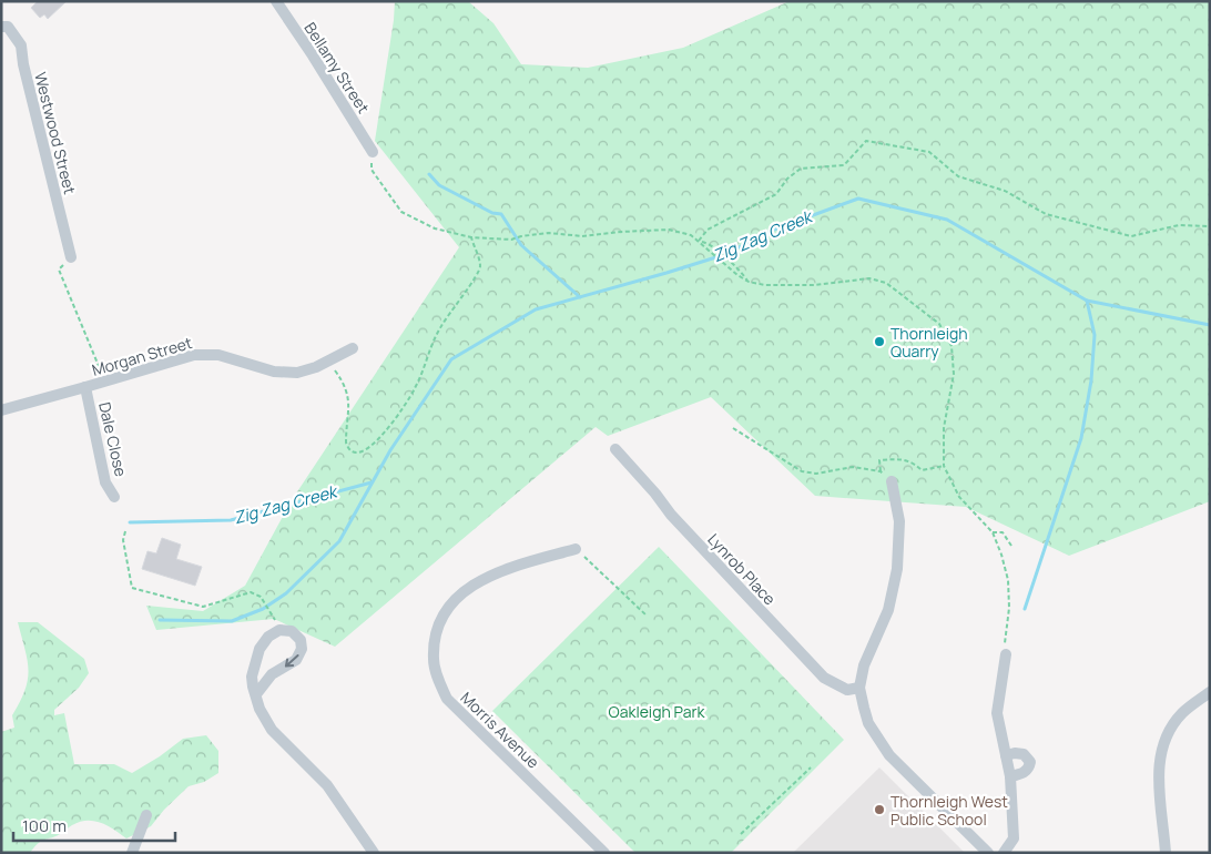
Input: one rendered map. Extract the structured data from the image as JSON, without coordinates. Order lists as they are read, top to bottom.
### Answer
{
  "streets": {
    "street": [
      "Bellamy Street",
      "Westwood Street",
      "Morgan Street",
      "Dale Close",
      "Lynrob Place",
      "Morris Avenue"
    ]
  },
  "crossings": [
    ["Morgan Street", "Dale Close"]
  ],
  "water": ["Zig Zag Creek"],
  "parks": ["Oakleigh Park"],
  "places": ["Thornleigh Quarry", "Thornleigh West Public School"],
  "scale_bar": "100 m"
}
